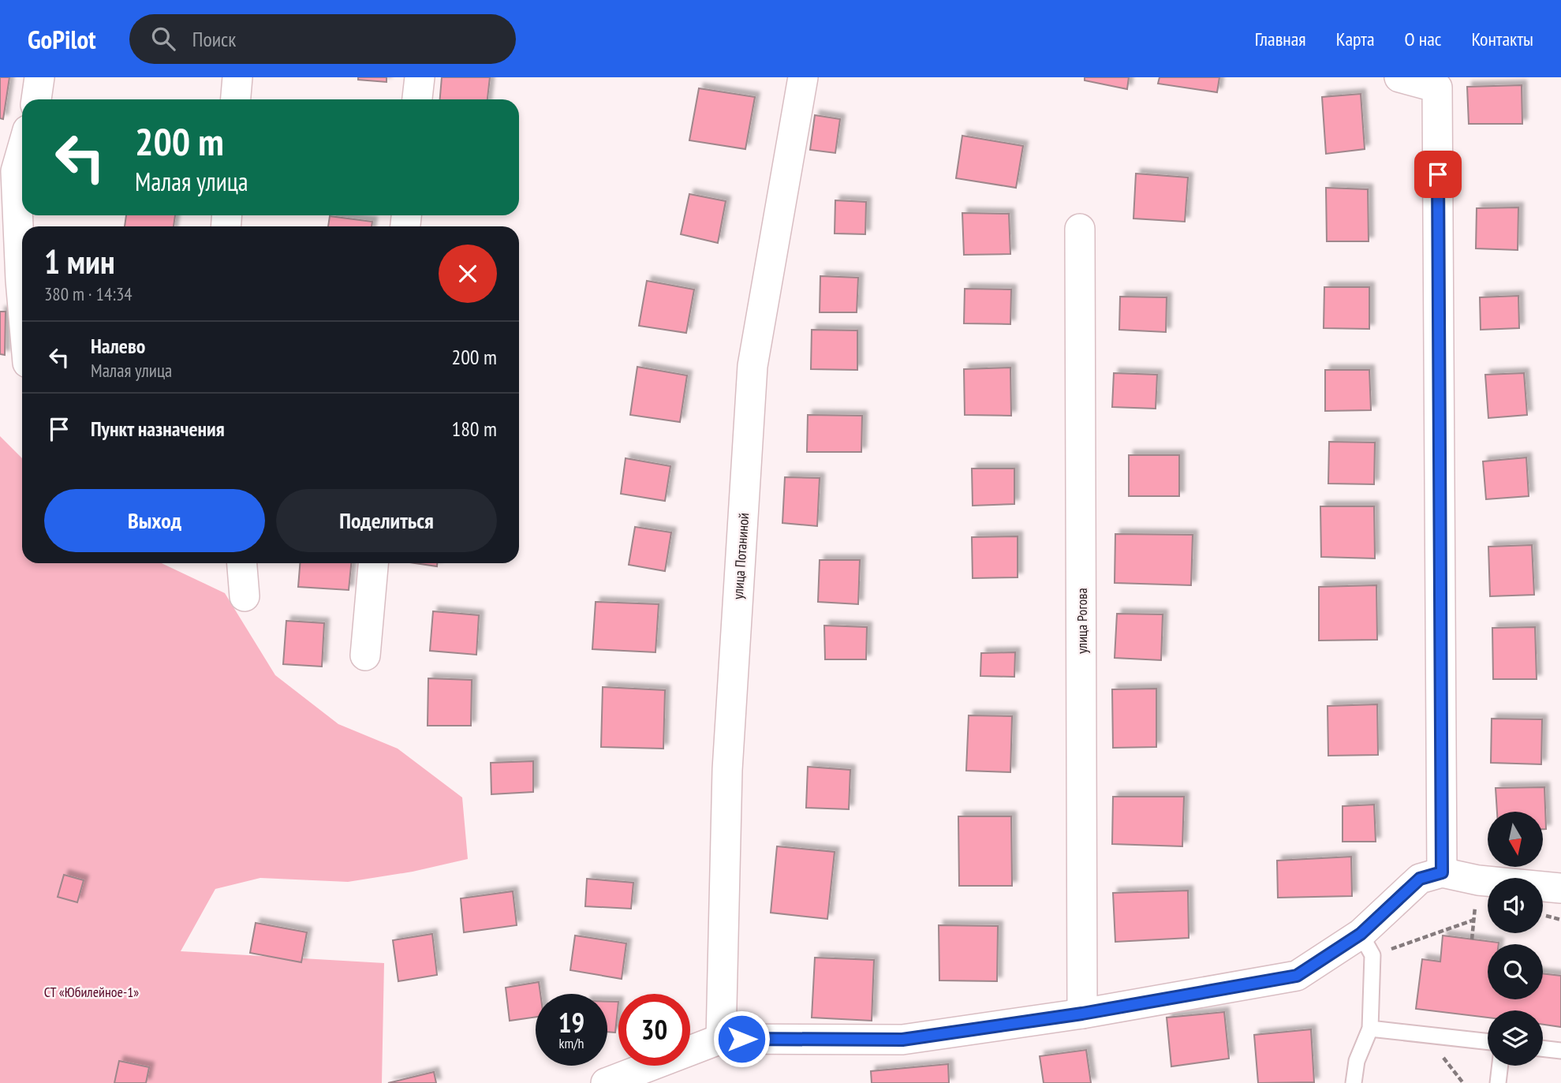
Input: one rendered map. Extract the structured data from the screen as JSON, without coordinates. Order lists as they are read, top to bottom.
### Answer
{
  "streets": {
    "street": ["улица Потаниной", "улица Рогова"]
  },
  "parks": ["СТ «Юбилейное-1»"],
  "north": "bottom",
  "page": {
    "header": "GoPilot",
    "search": "Поиск",
    "nav": [
      "Главная",
      "Карта",
      "О нас",
      "Контакты"
    ],
    "turn": ["200 m", "Малая улица"],
    "heading": ["1 мин", "380 m · 14:34"],
    "list": [
      {
        "name": "Налево",
        "note": "Малая улица",
        "value": "200 m"
      },
      {
        "name": "Пункт назначения",
        "value": "180 m"
      }
    ],
    "buttons": ["Выход", "Поделиться"],
    "speed": "19 km/h",
    "limit": "30"
  }
}
